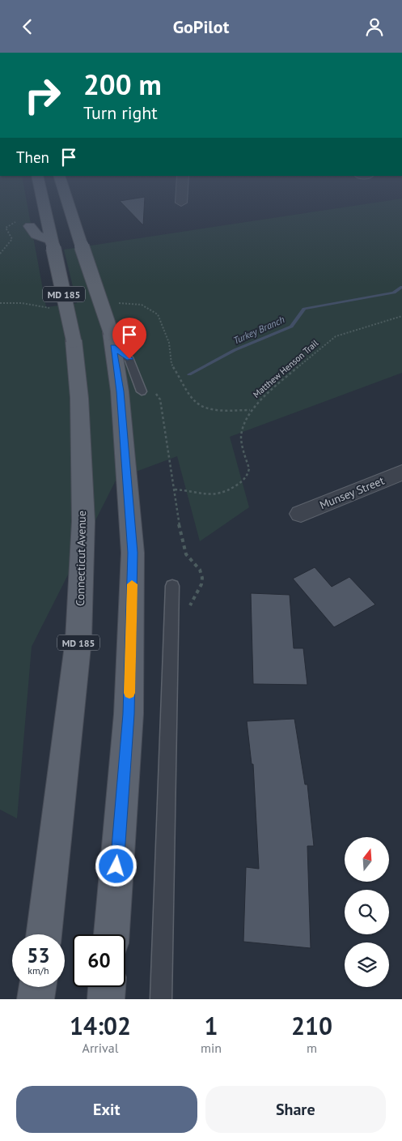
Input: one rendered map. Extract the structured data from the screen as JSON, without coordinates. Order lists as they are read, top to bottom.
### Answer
{
  "streets": {
    "main road": ["MD 185", "Connecticut Avenue"],
    "street": ["Munsey Street"],
    "path": ["Matthew Henson Trail"]
  },
  "water": ["Turkey Branch"],
  "north": "top",
  "page": {
    "header": "GoPilot",
    "turn": ["200 m", "Turn right"],
    "then": "Then",
    "speed": "53 km/h",
    "limit": "60",
    "eta": [
      "14:02",
      "Arrival",
      "1",
      "min",
      "210",
      "m"
    ],
    "buttons": ["Exit", "Share"]
  }
}
